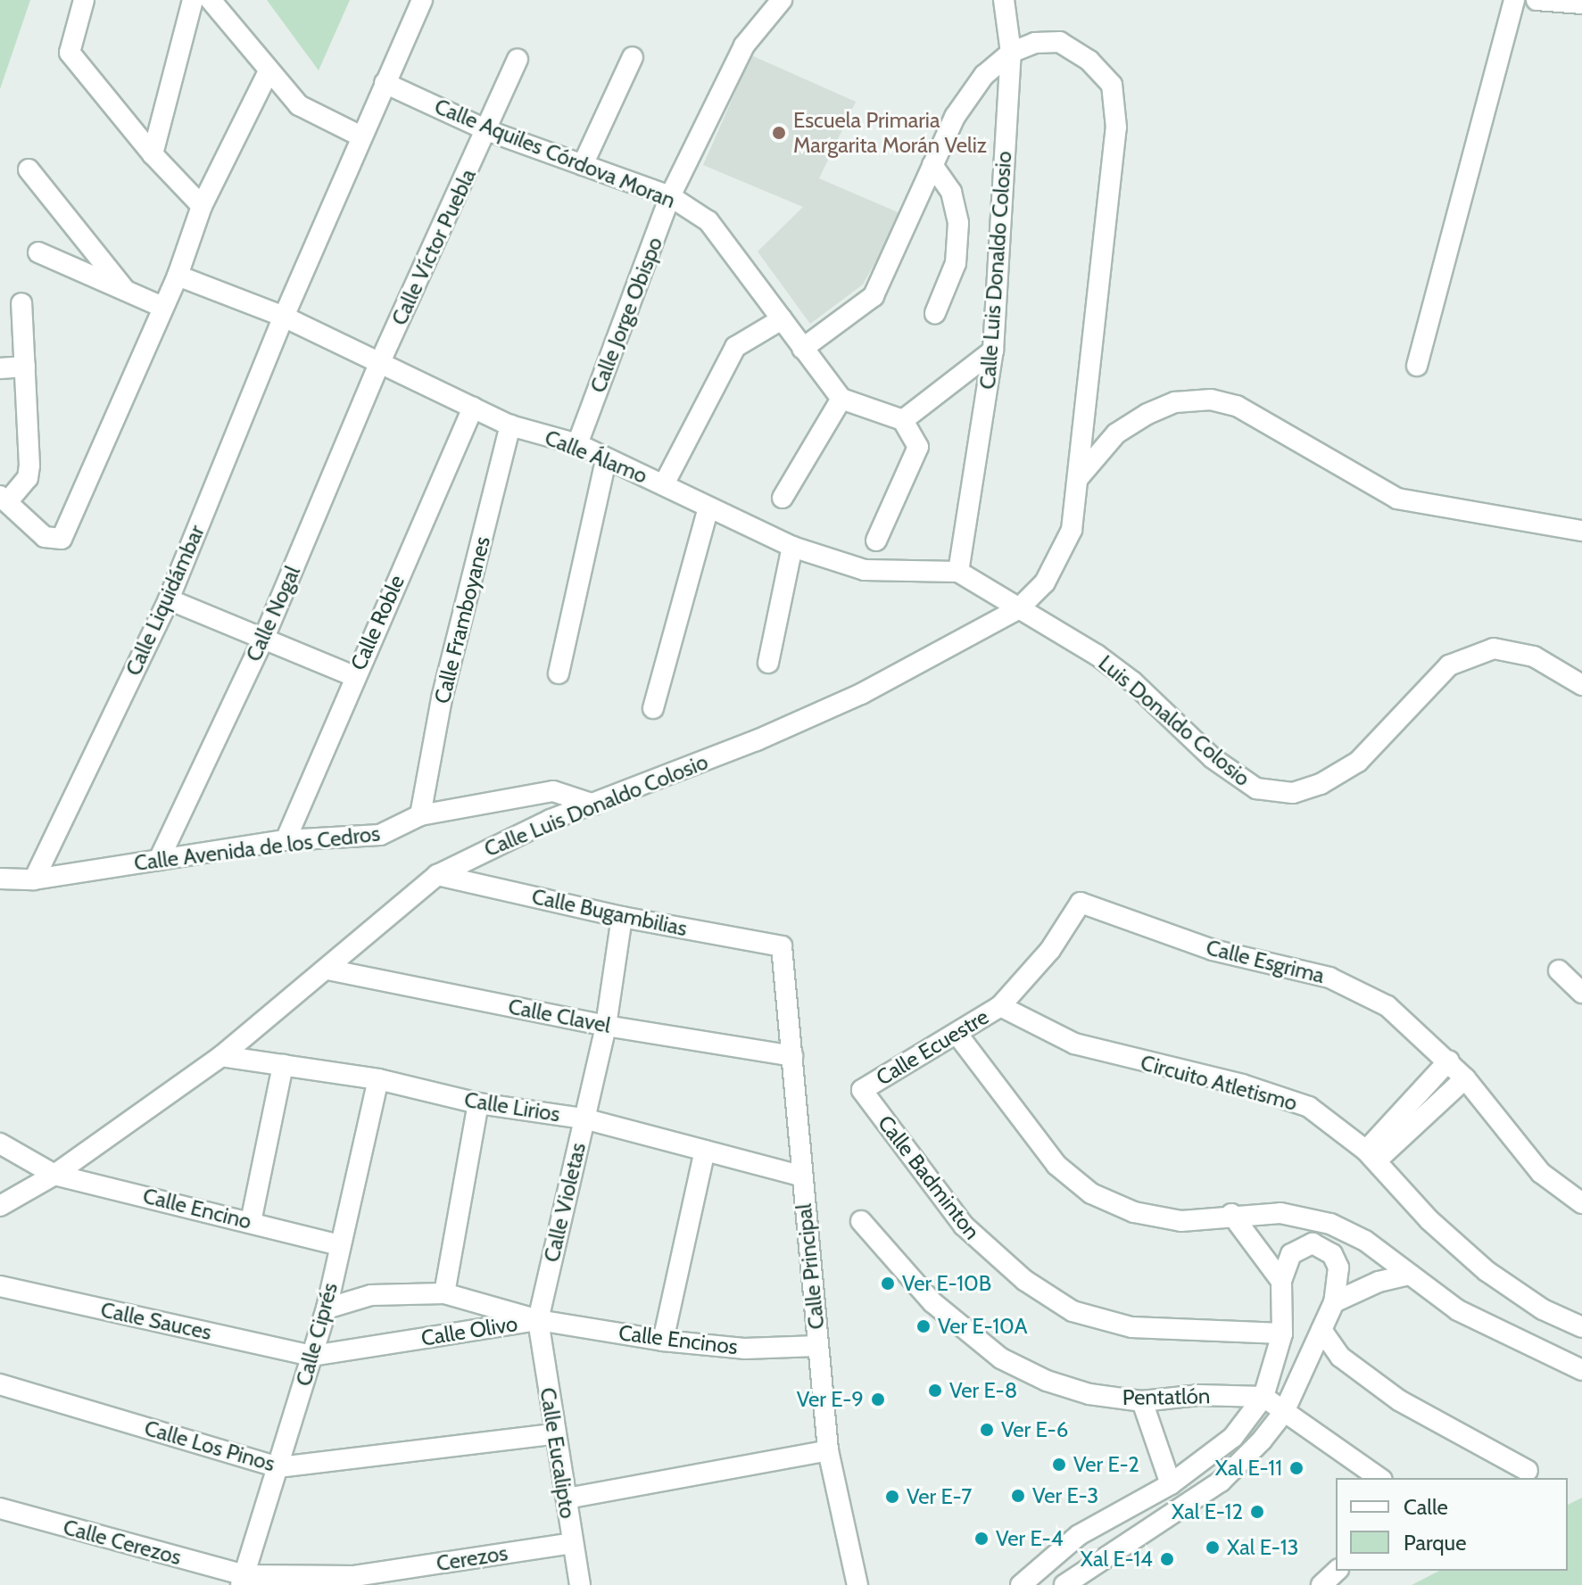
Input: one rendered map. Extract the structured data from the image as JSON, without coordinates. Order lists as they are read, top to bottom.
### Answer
{
  "streets": {
    "street": [
      "Calle Aquiles Córdova Moran",
      "Calle Víctor Puebla",
      "Calle Luis Donaldo Colosio",
      "Calle Jorge Obispo",
      "Calle Álamo",
      "Calle Liquidámbar",
      "Calle Nogal",
      "Calle Framboyanes",
      "Calle Roble",
      "Luis Donaldo Colosio",
      "Calle Avenida de los Cedros",
      "Calle Bugambilias",
      "Calle Esgrima",
      "Calle Clavel",
      "Calle Ecuestre",
      "Circuito Atletismo",
      "Calle Lirios",
      "Calle Badminton",
      "Calle Violetas",
      "Calle Encino",
      "Calle Principal",
      "Calle Sauces",
      "Calle Olivo",
      "Calle Ciprés",
      "Calle Encinos",
      "Pentatlón",
      "Calle Los Pinos",
      "Calle Eucalipto",
      "Calle Cerezos",
      "Cerezos"
    ]
  },
  "crossings": [
    ["Calle Aquiles Córdova Moran", "Calle Víctor Puebla"],
    ["Calle Aquiles Córdova Moran", "Calle Jorge Obispo"],
    ["Calle Aquiles Córdova Moran", "Calle Liquidámbar"],
    ["Calle Víctor Puebla", "Calle Álamo"],
    ["Calle Víctor Puebla", "Calle Nogal"],
    ["Calle Luis Donaldo Colosio", "Calle Álamo"],
    ["Calle Luis Donaldo Colosio", "Luis Donaldo Colosio"],
    ["Calle Luis Donaldo Colosio", "Calle Avenida de los Cedros"],
    ["Calle Luis Donaldo Colosio", "Calle Bugambilias"],
    ["Calle Luis Donaldo Colosio", "Calle Clavel"],
    ["Calle Luis Donaldo Colosio", "Calle Lirios"],
    ["Calle Luis Donaldo Colosio", "Calle Encino"],
    ["Calle Jorge Obispo", "Calle Álamo"],
    ["Calle Álamo", "Calle Liquidámbar"],
    ["Calle Álamo", "Calle Nogal"],
    ["Calle Álamo", "Calle Framboyanes"],
    ["Calle Álamo", "Calle Roble"],
    ["Calle Liquidámbar", "Calle Avenida de los Cedros"],
    ["Calle Nogal", "Calle Avenida de los Cedros"],
    ["Calle Framboyanes", "Calle Avenida de los Cedros"],
    ["Calle Roble", "Calle Avenida de los Cedros"],
    ["Calle Bugambilias", "Calle Violetas"],
    ["Calle Bugambilias", "Calle Principal"],
    ["Calle Esgrima", "Calle Ecuestre"],
    ["Calle Clavel", "Calle Violetas"],
    ["Calle Clavel", "Calle Principal"],
    ["Calle Ecuestre", "Circuito Atletismo"],
    ["Calle Ecuestre", "Calle Badminton"],
    ["Calle Lirios", "Calle Violetas"],
    ["Calle Lirios", "Calle Principal"],
    ["Calle Lirios", "Calle Ciprés"],
    ["Calle Violetas", "Calle Olivo"],
    ["Calle Violetas", "Calle Encinos"],
    ["Calle Violetas", "Calle Eucalipto"],
    ["Calle Encino", "Calle Ciprés"],
    ["Calle Principal", "Calle Encinos"],
    ["Calle Sauces", "Calle Olivo"],
    ["Calle Sauces", "Calle Ciprés"],
    ["Calle Olivo", "Calle Ciprés"],
    ["Calle Olivo", "Calle Encinos"],
    ["Calle Olivo", "Calle Eucalipto"],
    ["Calle Ciprés", "Calle Los Pinos"],
    ["Calle Ciprés", "Calle Cerezos"],
    ["Calle Ciprés", "Cerezos"],
    ["Calle Encinos", "Calle Eucalipto"],
    ["Calle Los Pinos", "Calle Eucalipto"],
    ["Calle Eucalipto", "Cerezos"],
    ["Calle Cerezos", "Cerezos"]
  ],
  "places": [
    "Escuela Primaria Margarita Morán Veliz",
    "Ver E-10B",
    "Ver E-10A",
    "Ver E-8",
    "Ver E-9",
    "Ver E-6",
    "Ver E-2",
    "Xal E-11",
    "Ver E-3",
    "Ver E-7",
    "Xal E-12",
    "Ver E-4",
    "Xal E-13",
    "Xal E-14"
  ],
  "legend": ["Calle", "Parque"]
}
